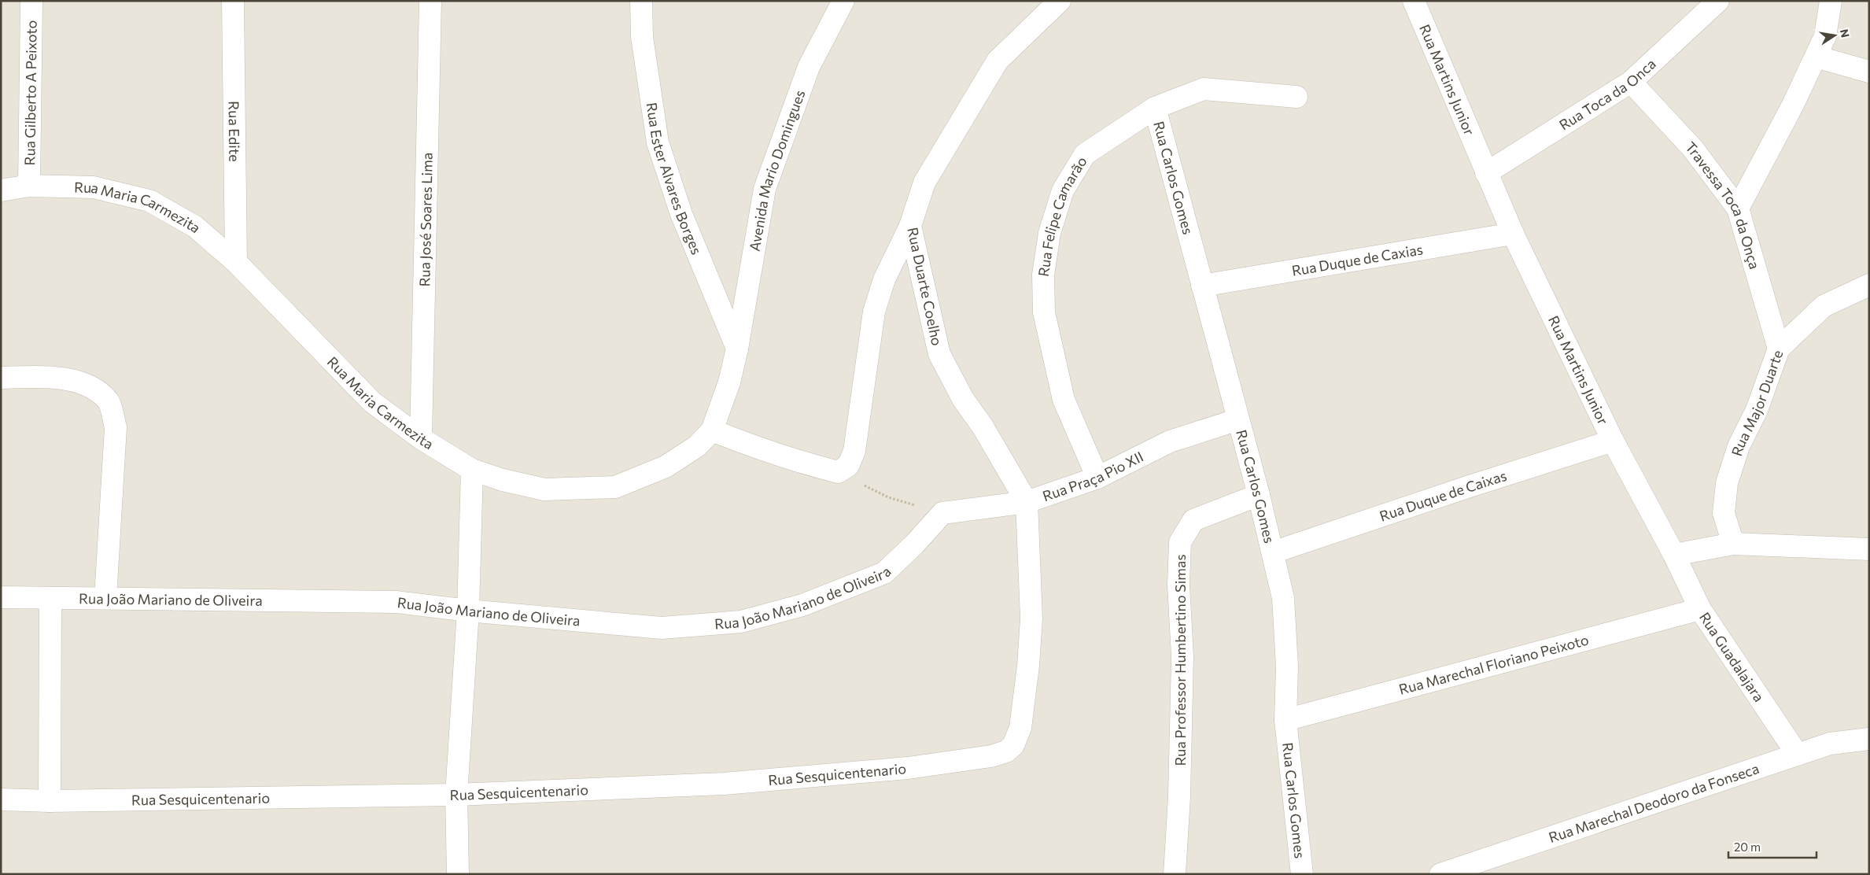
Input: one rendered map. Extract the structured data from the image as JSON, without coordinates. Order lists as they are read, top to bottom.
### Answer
{
  "streets": {
    "street": [
      "Rua Martins Junior",
      "Rua Gilberto A Peixoto",
      "Rua Toca da Onca",
      "Rua Edite",
      "Avenida Mario Domingues",
      "Rua Ester Alvares Borges",
      "Rua Carlos Gomes",
      "Travessa Toca da Onça",
      "Rua Maria Carmezita",
      "Rua Felipe Camarão",
      "Rua José Soares Lima",
      "Rua Duque de Caxias",
      "Rua Duarte Coelho",
      "Rua Major Duarte",
      "Rua Praça Pio XII",
      "Rua Duque de Caixas",
      "Rua João Mariano de Oliveira",
      "Rua Guadalajara",
      "Rua Professor Humbertino Simas",
      "Rua Marechal Floriano Peixoto",
      "Rua Sesquicentenario",
      "Rua Marechal Deodoro da Fonseca"
    ]
  },
  "crossings": [
    ["Rua Martins Junior", "Rua Toca da Onca"],
    ["Rua Martins Junior", "Rua Duque de Caxias"],
    ["Rua Martins Junior", "Rua Duque de Caixas"],
    ["Rua Martins Junior", "Rua Guadalajara"],
    ["Rua Gilberto A Peixoto", "Rua Maria Carmezita"],
    ["Rua Toca da Onca", "Travessa Toca da Onça"],
    ["Rua Edite", "Rua Maria Carmezita"],
    ["Avenida Mario Domingues", "Rua Ester Alvares Borges"],
    ["Avenida Mario Domingues", "Rua Maria Carmezita"],
    ["Rua Ester Alvares Borges", "Rua Maria Carmezita"],
    ["Rua Carlos Gomes", "Rua Felipe Camarão"],
    ["Rua Carlos Gomes", "Rua Duque de Caxias"],
    ["Rua Carlos Gomes", "Rua Praça Pio XII"],
    ["Rua Carlos Gomes", "Rua Duque de Caixas"],
    ["Rua Carlos Gomes", "Rua Professor Humbertino Simas"],
    ["Rua Carlos Gomes", "Rua Marechal Floriano Peixoto"],
    ["Travessa Toca da Onça", "Rua Major Duarte"],
    ["Rua Maria Carmezita", "Rua José Soares Lima"],
    ["Rua Felipe Camarão", "Rua Praça Pio XII"],
    ["Rua Duarte Coelho", "Rua Praça Pio XII"],
    ["Rua Duarte Coelho", "Rua Sesquicentenario"],
    ["Rua Praça Pio XII", "Rua João Mariano de Oliveira"],
    ["Rua Praça Pio XII", "Rua Sesquicentenario"],
    ["Rua Guadalajara", "Rua Marechal Floriano Peixoto"],
    ["Rua Guadalajara", "Rua Marechal Deodoro da Fonseca"]
  ],
  "scale_bar": "20 m",
  "north": "right"
}
